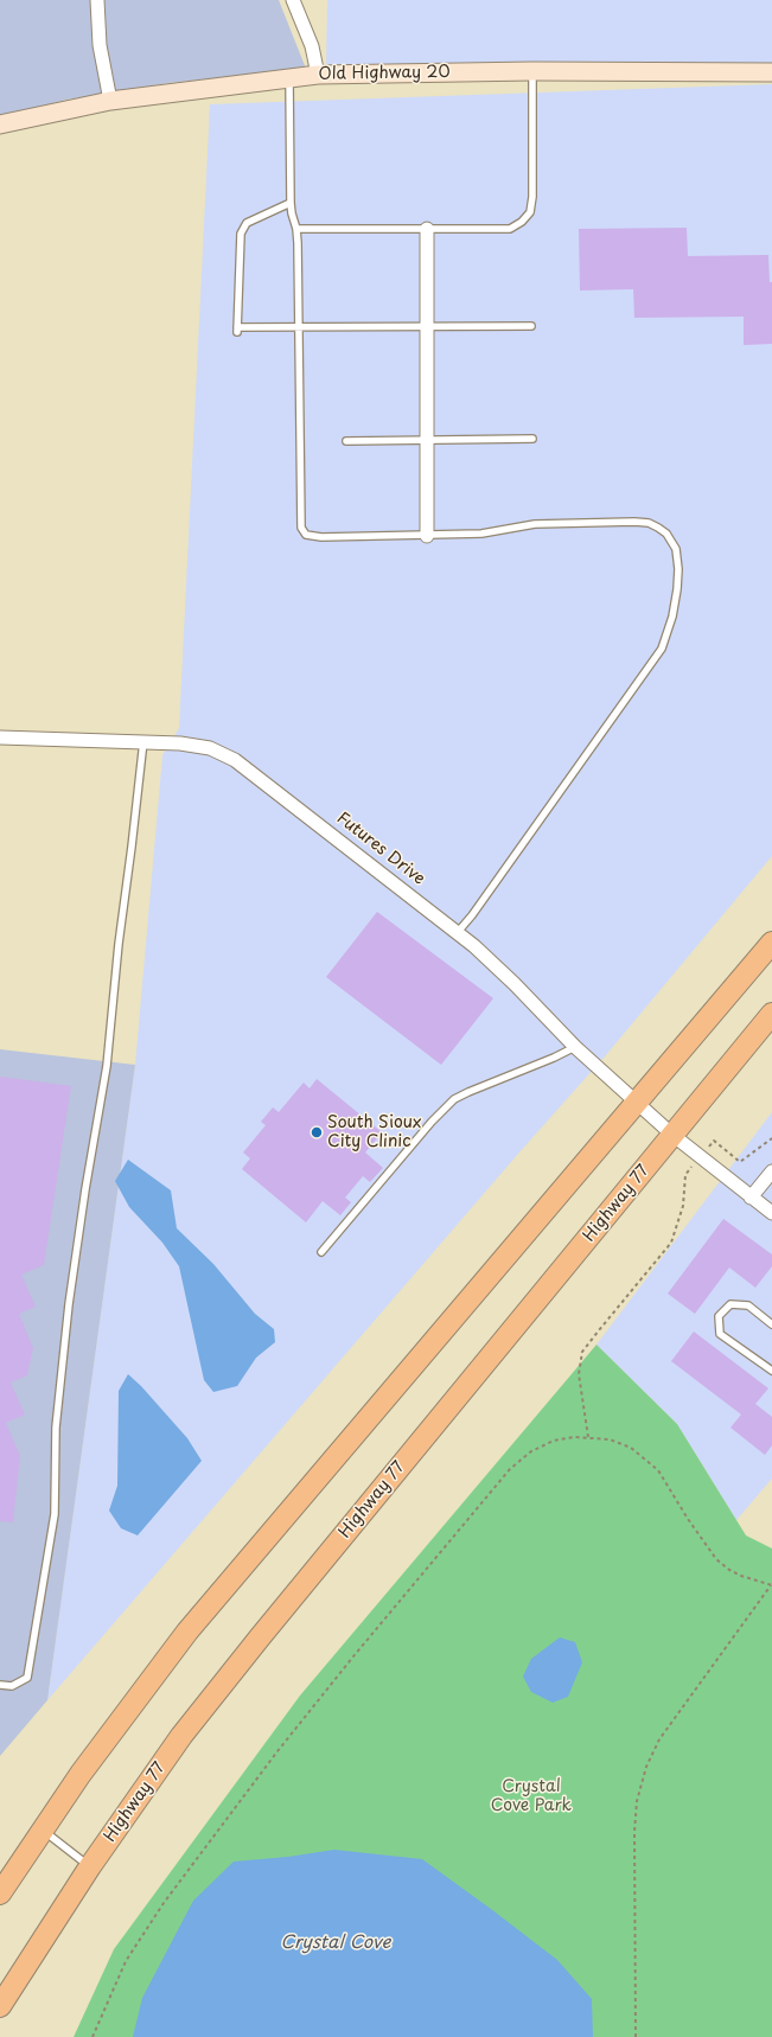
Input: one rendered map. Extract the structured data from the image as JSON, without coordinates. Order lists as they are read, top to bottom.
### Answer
{
  "streets": {
    "highway": ["Highway 77"],
    "main road": ["Old Highway 20"],
    "street": ["Futures Drive"]
  },
  "crossings": [
    ["Futures Drive", "Highway 77"]
  ],
  "water": ["Crystal Cove"],
  "parks": ["Crystal Cove Park"],
  "places": ["South Sioux City Clinic"]
}
